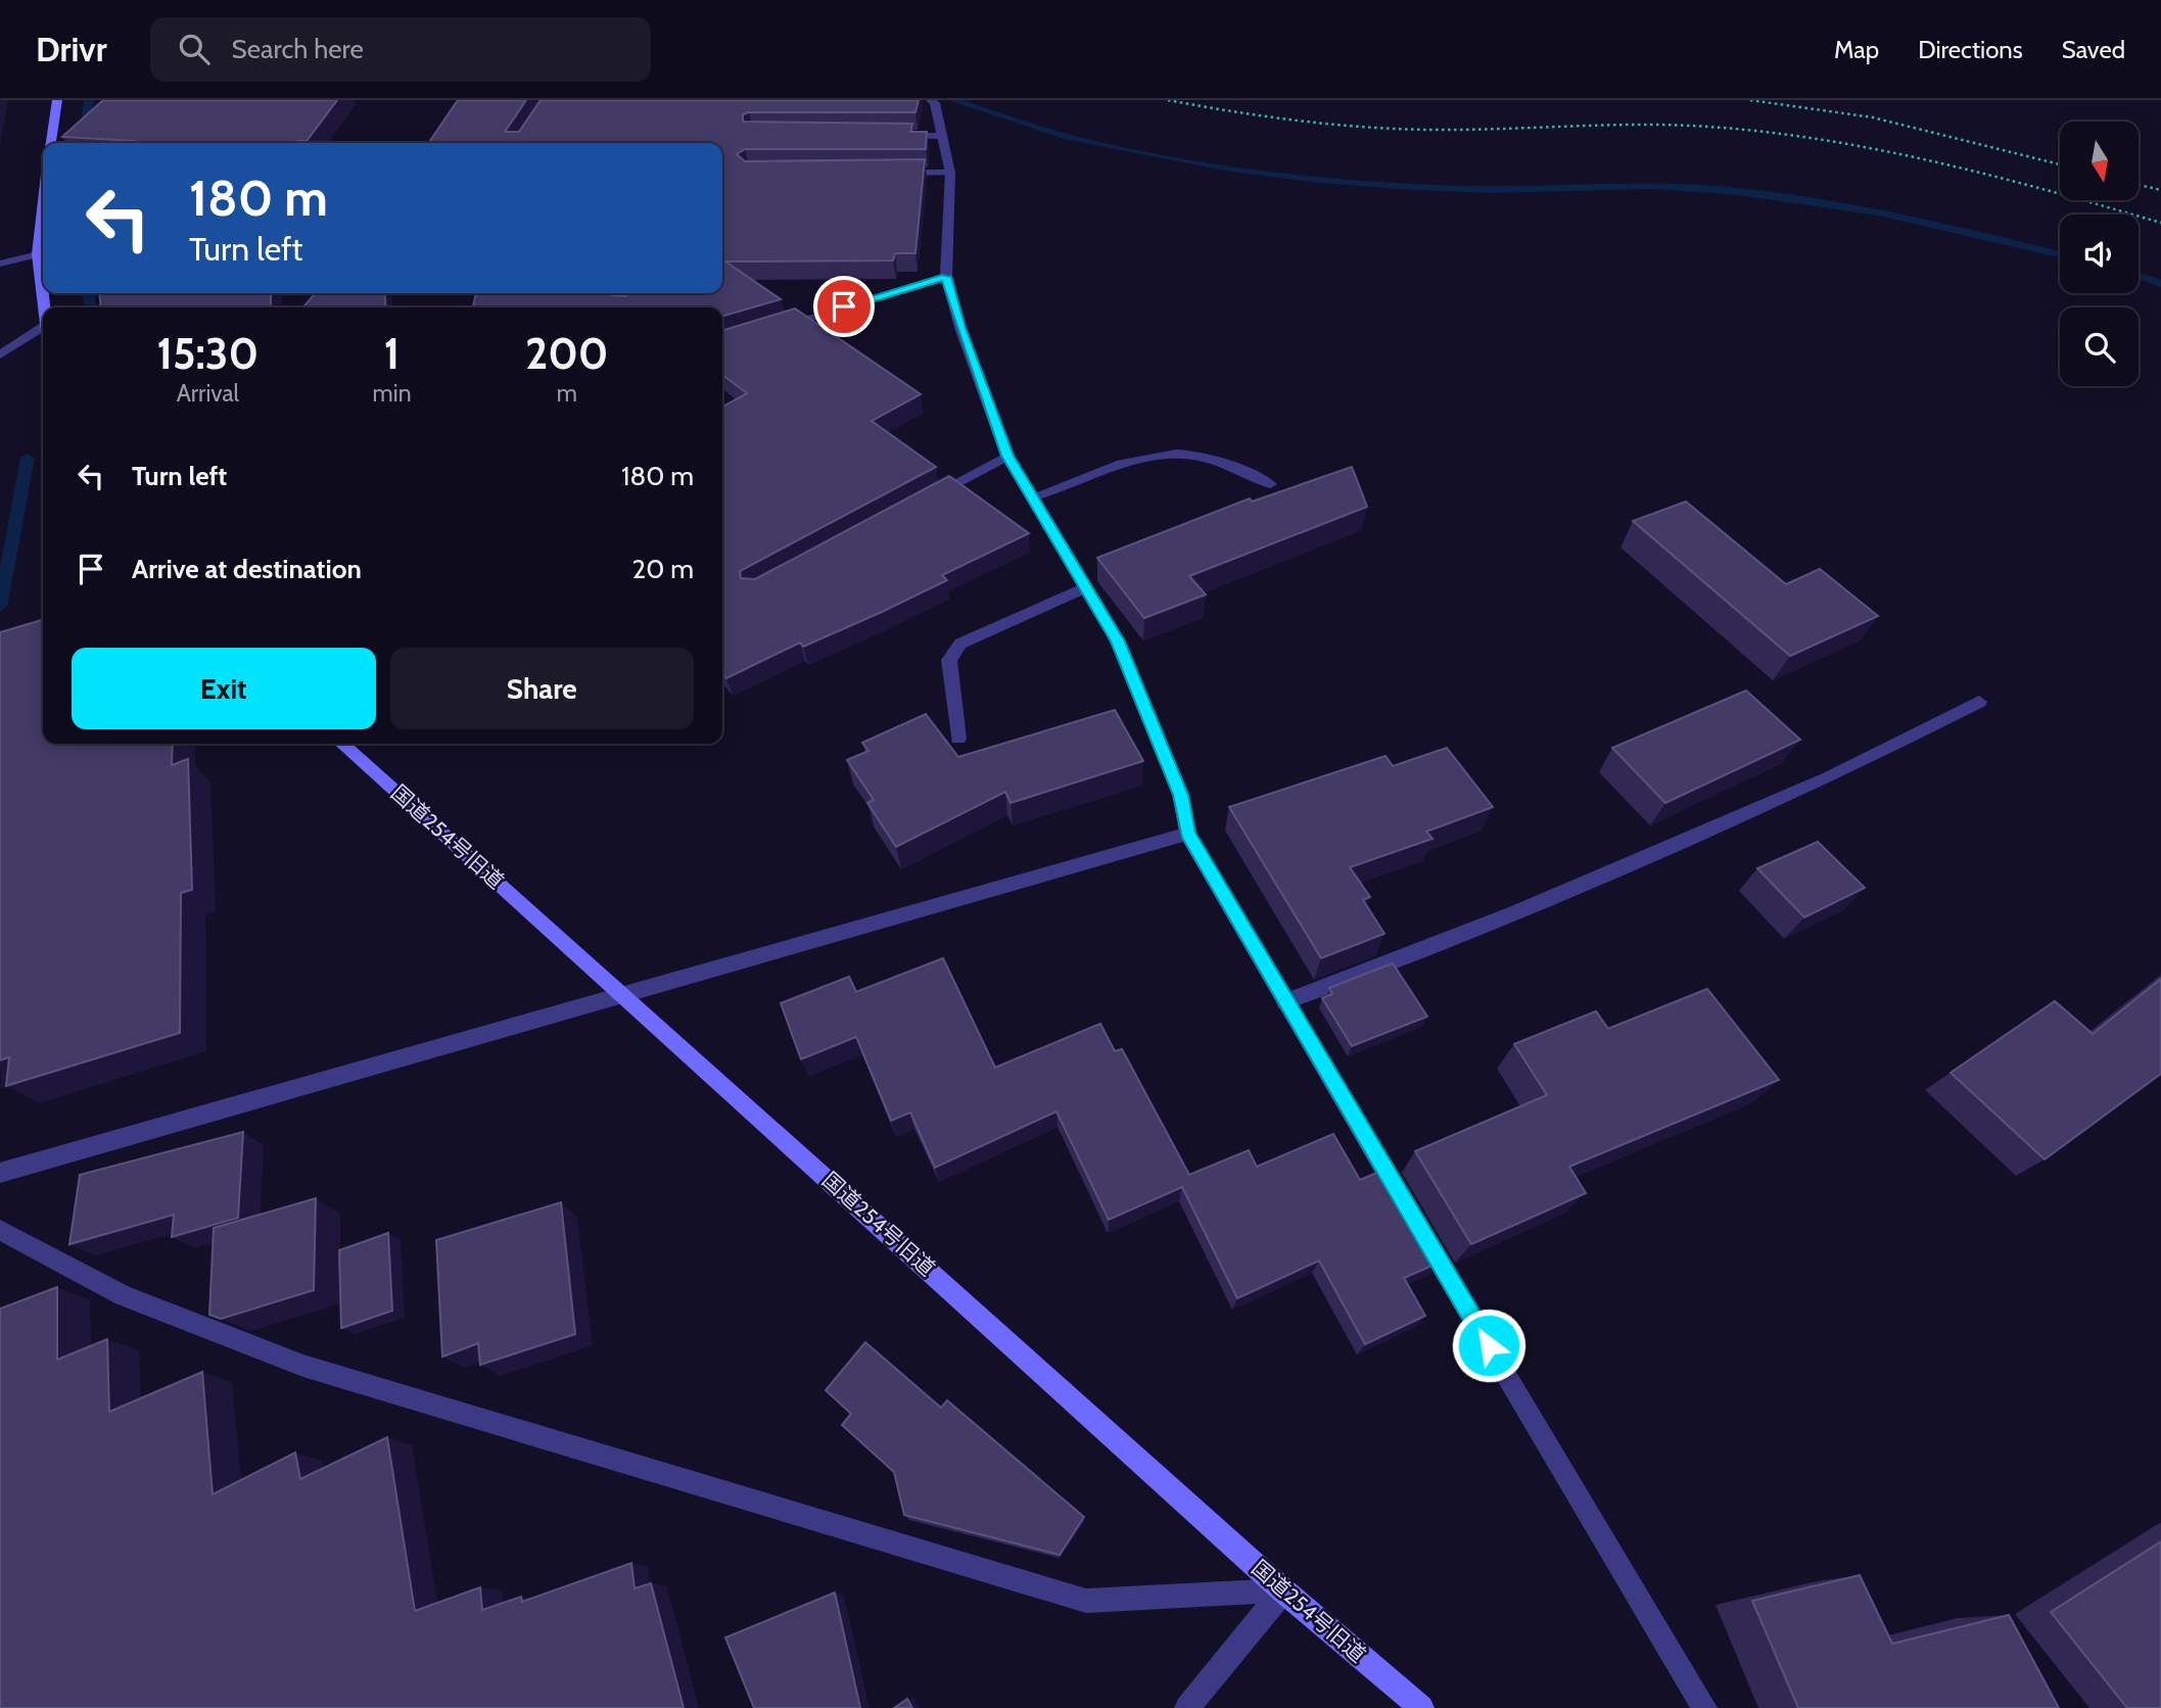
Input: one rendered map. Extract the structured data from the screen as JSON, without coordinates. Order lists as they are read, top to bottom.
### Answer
{
  "streets": {
    "street": ["国道254号旧道"]
  },
  "north": "bottom",
  "page": {
    "header": "Drivr",
    "search": "Search here",
    "nav": ["Map", "Directions", "Saved"],
    "turn": ["180 m", "Turn left"],
    "eta": [
      "15:30",
      "Arrival",
      "1",
      "min",
      "200",
      "m"
    ],
    "list": [
      {
        "name": "Turn left",
        "value": "180 m"
      },
      {
        "name": "Arrive at destination",
        "value": "20 m"
      }
    ],
    "buttons": ["Exit", "Share"]
  }
}
